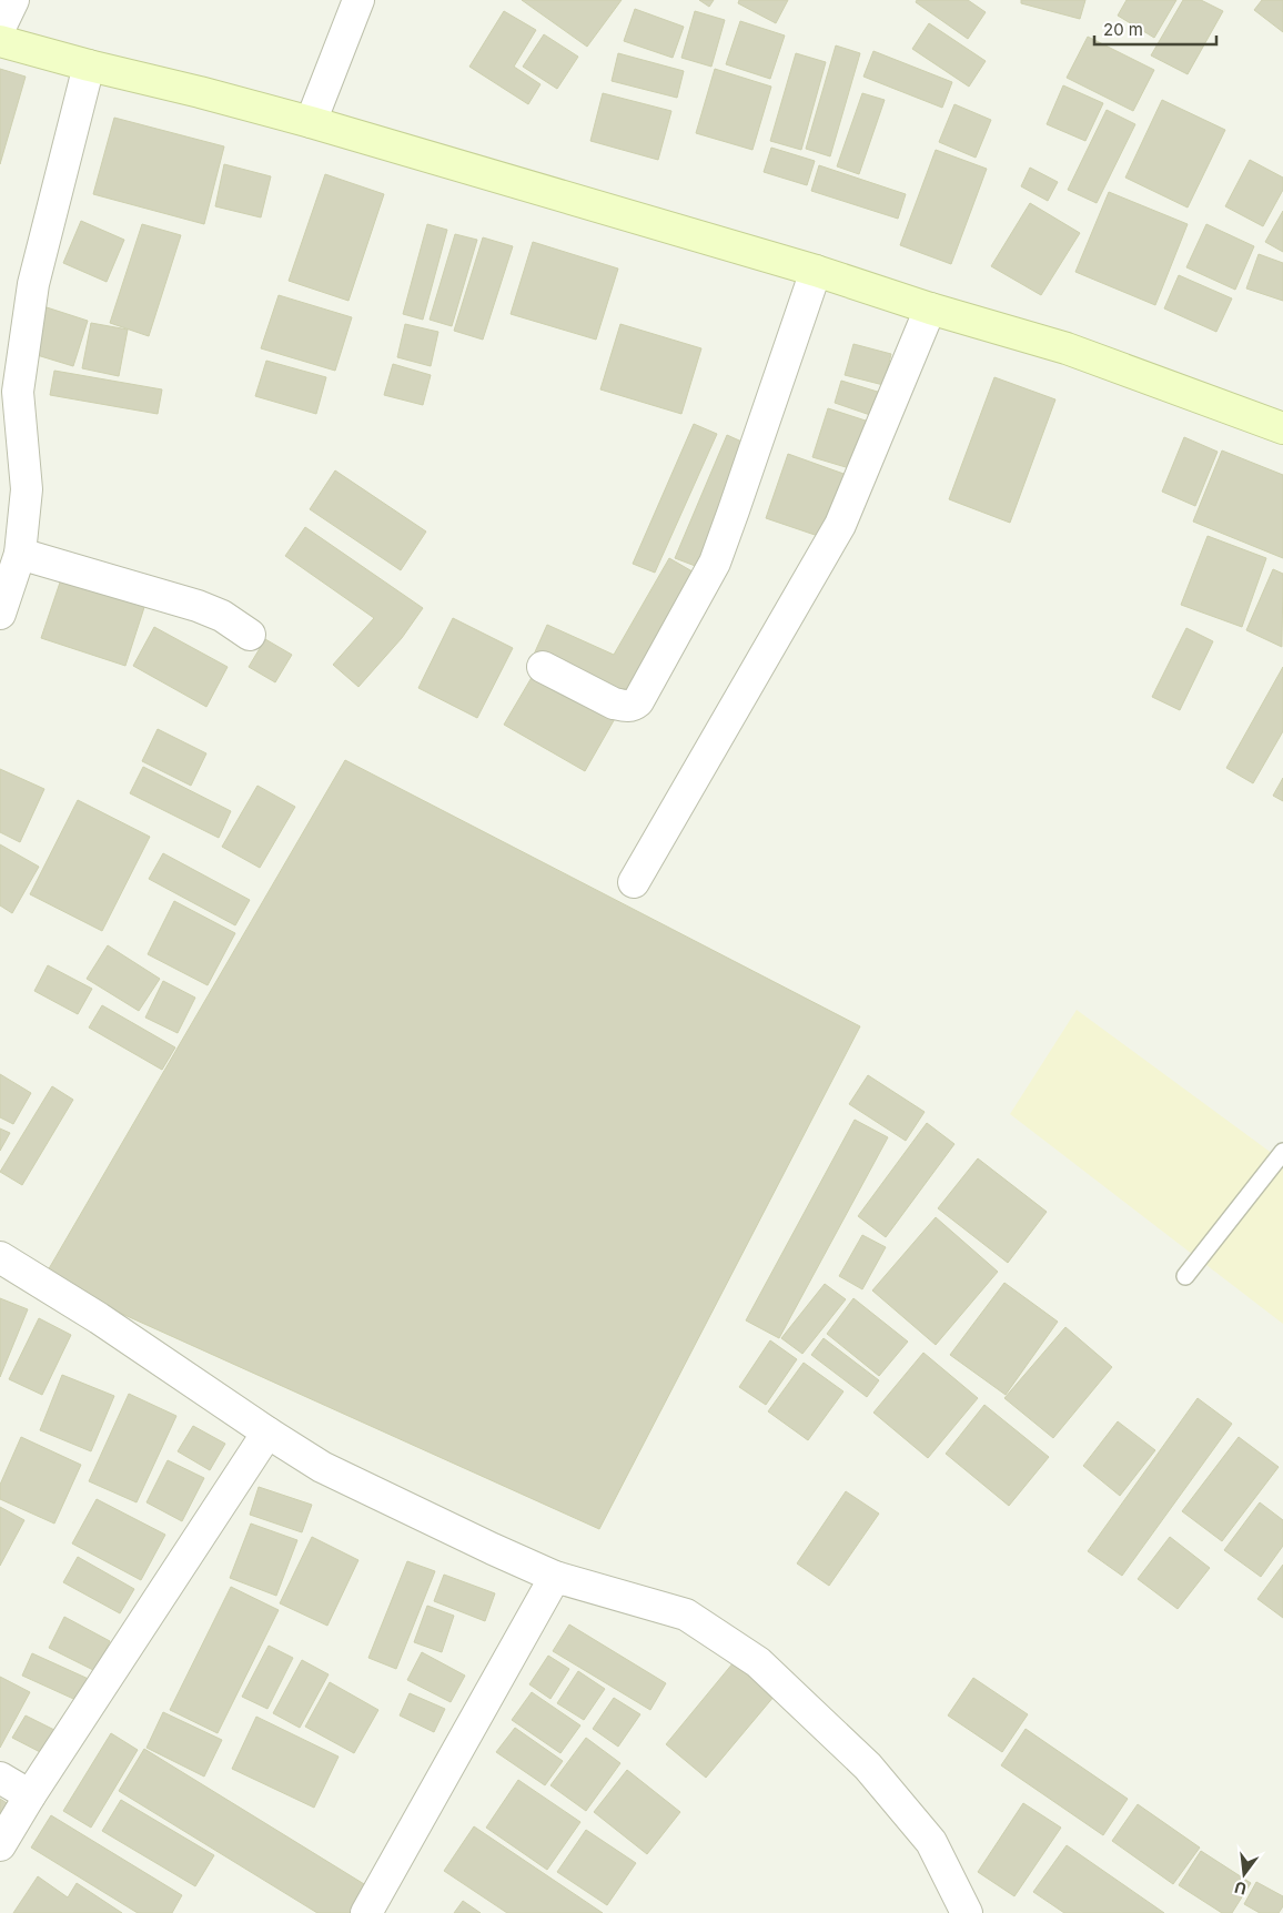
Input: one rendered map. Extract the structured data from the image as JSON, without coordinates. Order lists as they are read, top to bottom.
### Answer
{
  "scale_bar": "20 m",
  "north": "bottom"
}
